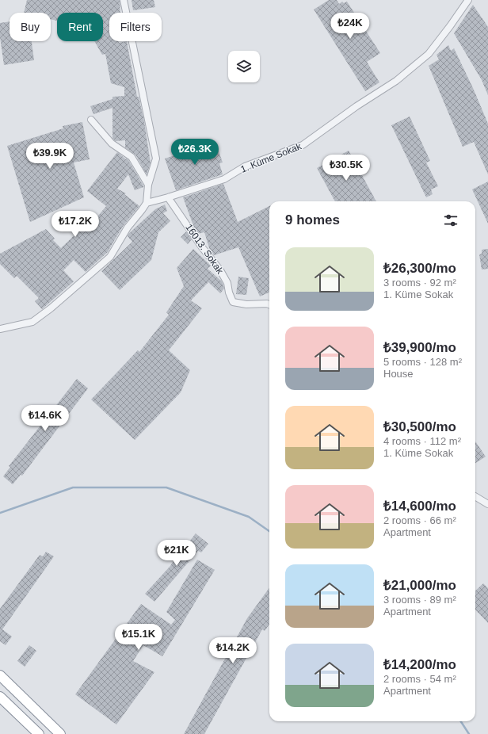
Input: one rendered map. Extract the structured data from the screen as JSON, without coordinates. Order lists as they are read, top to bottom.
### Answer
{
  "streets": {
    "street": ["1. Küme Sokak", "16013. Sokak"]
  },
  "crossings": [
    ["1. Küme Sokak", "16013. Sokak"]
  ],
  "page": {
    "price": [
      "₺24K",
      "₺26.3K",
      "₺39.9K",
      "₺30.5K",
      "₺17.2K",
      "₺14.6K",
      "₺21K",
      "₺15.1K",
      "₺14.2K"
    ],
    "chip": ["Buy", "Rent", "Filters"],
    "heading": "9 homes",
    "list": [
      {
        "name": "₺26,300/mo",
        "note": "3 rooms · 92 m² · 1. Küme Sokak"
      },
      {
        "name": "₺39,900/mo",
        "note": "5 rooms · 128 m² · House"
      },
      {
        "name": "₺30,500/mo",
        "note": "4 rooms · 112 m² · 1. Küme Sokak"
      },
      {
        "name": "₺14,600/mo",
        "note": "2 rooms · 66 m² · Apartment"
      },
      {
        "name": "₺21,000/mo",
        "note": "3 rooms · 89 m² · Apartment"
      },
      {
        "name": "₺14,200/mo",
        "note": "2 rooms · 54 m² · Apartment"
      }
    ]
  }
}
